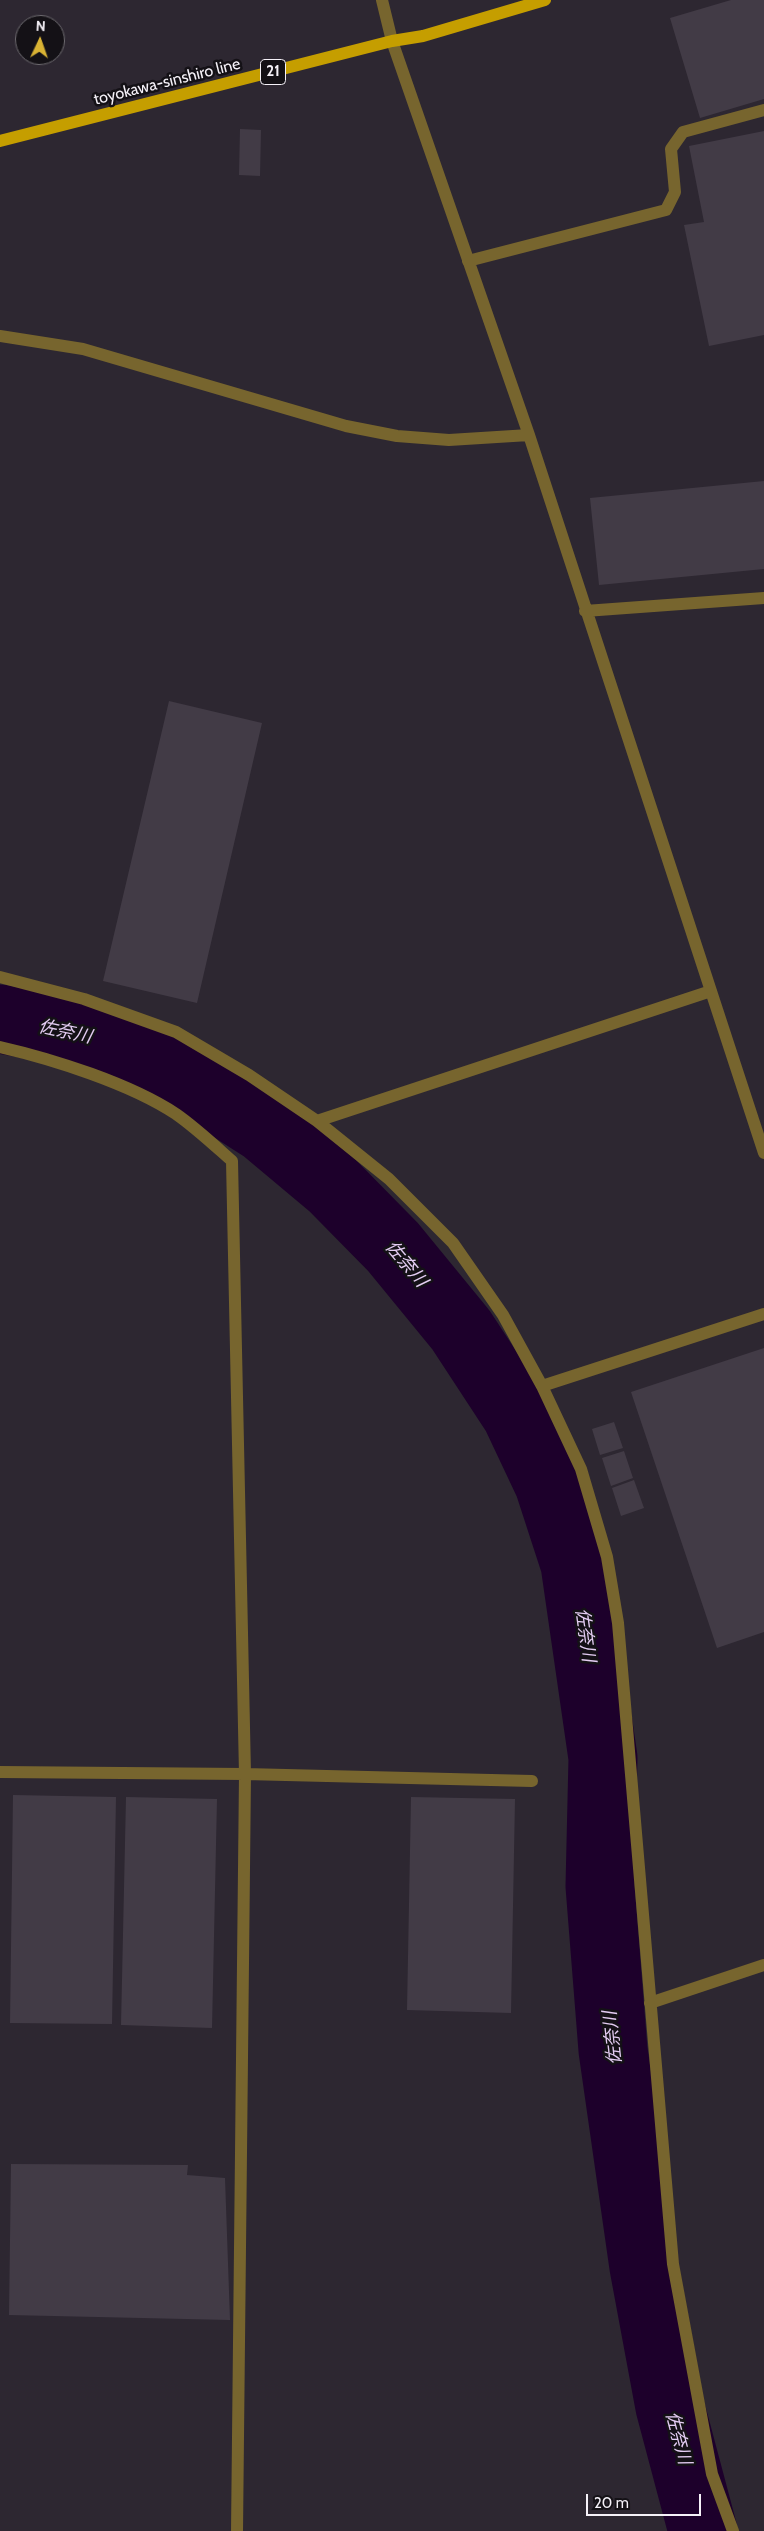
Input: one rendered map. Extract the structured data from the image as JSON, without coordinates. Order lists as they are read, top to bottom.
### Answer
{
  "streets": {
    "main road": ["21", "toyokawa-sinshiro line"]
  },
  "water": ["佐奈川"],
  "scale_bar": "20 m",
  "north": "top"
}
